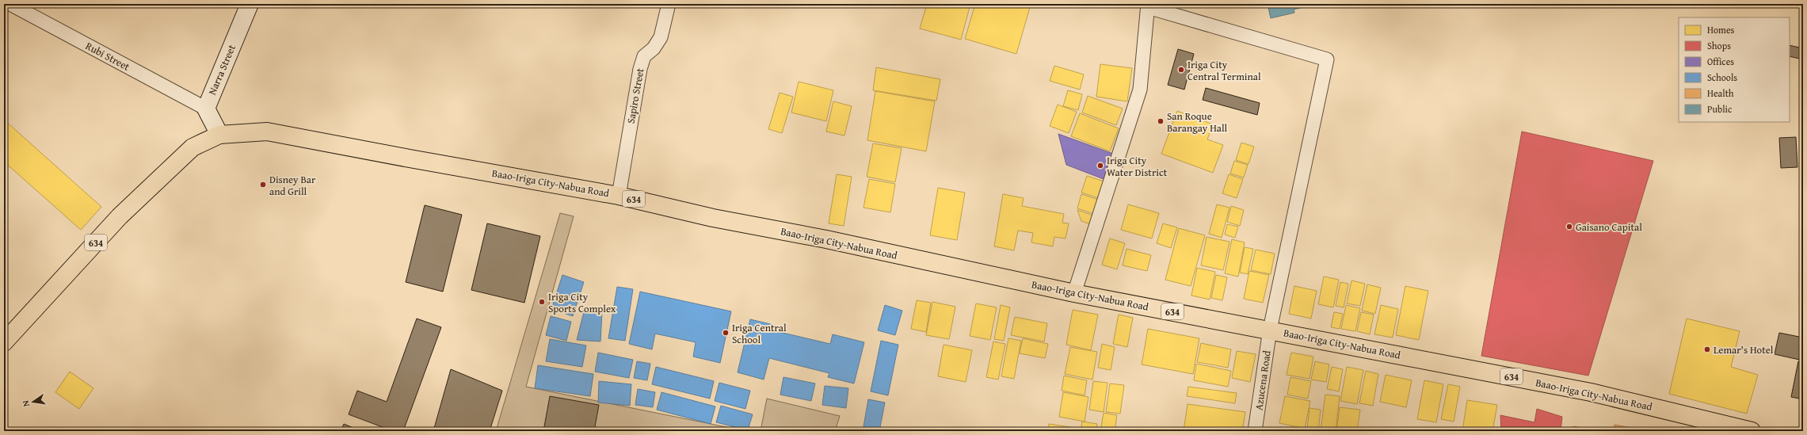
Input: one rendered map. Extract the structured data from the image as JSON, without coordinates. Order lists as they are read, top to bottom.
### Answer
{
  "streets": {
    "main road": ["Baao-Iriga City-Nabua Road", "634"],
    "street": [
      "Rubi Street",
      "Narra Street",
      "Sapiro Street",
      "Azucena Road"
    ]
  },
  "crossings": [
    ["Rubi Street", "Narra Street"],
    ["Narra Street", "Baao-Iriga City-Nabua Road"],
    ["Sapiro Street", "Baao-Iriga City-Nabua Road"],
    ["Baao-Iriga City-Nabua Road", "Azucena Road"]
  ],
  "places": [
    "Iriga City Central Terminal",
    "San Roque Barangay Hall",
    "Iriga City Water District",
    "Disney Bar and Grill",
    "Gaisano Capital",
    "Iriga City Sports Complex",
    "Iriga Central School",
    "Lemar's Hotel"
  ],
  "legend": [
    "Homes",
    "Shops",
    "Offices",
    "Schools",
    "Health",
    "Public"
  ],
  "north": "left"
}
